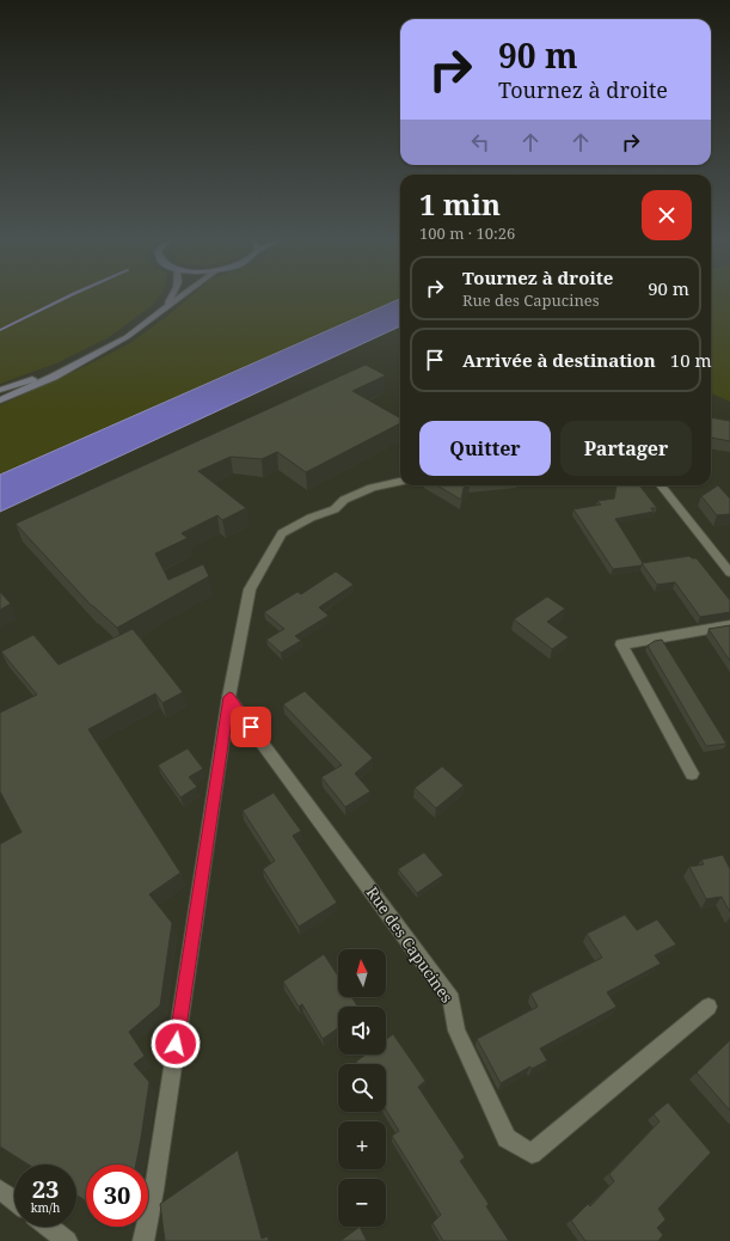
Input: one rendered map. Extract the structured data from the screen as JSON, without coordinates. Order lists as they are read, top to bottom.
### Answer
{
  "streets": {
    "street": ["Rue des Capucines"]
  },
  "north": "top",
  "page": {
    "turn": ["90 m", "Tournez à droite"],
    "heading": ["1 min", "100 m · 10:26"],
    "list": [
      {
        "name": "Tournez à droite",
        "note": "Rue des Capucines",
        "value": "90 m"
      },
      {
        "name": "Arrivée à destination",
        "value": "10 m"
      }
    ],
    "buttons": ["Quitter", "Partager"],
    "map_buttons": ["+", "−"],
    "speed": "23 km/h",
    "limit": "30"
  }
}
